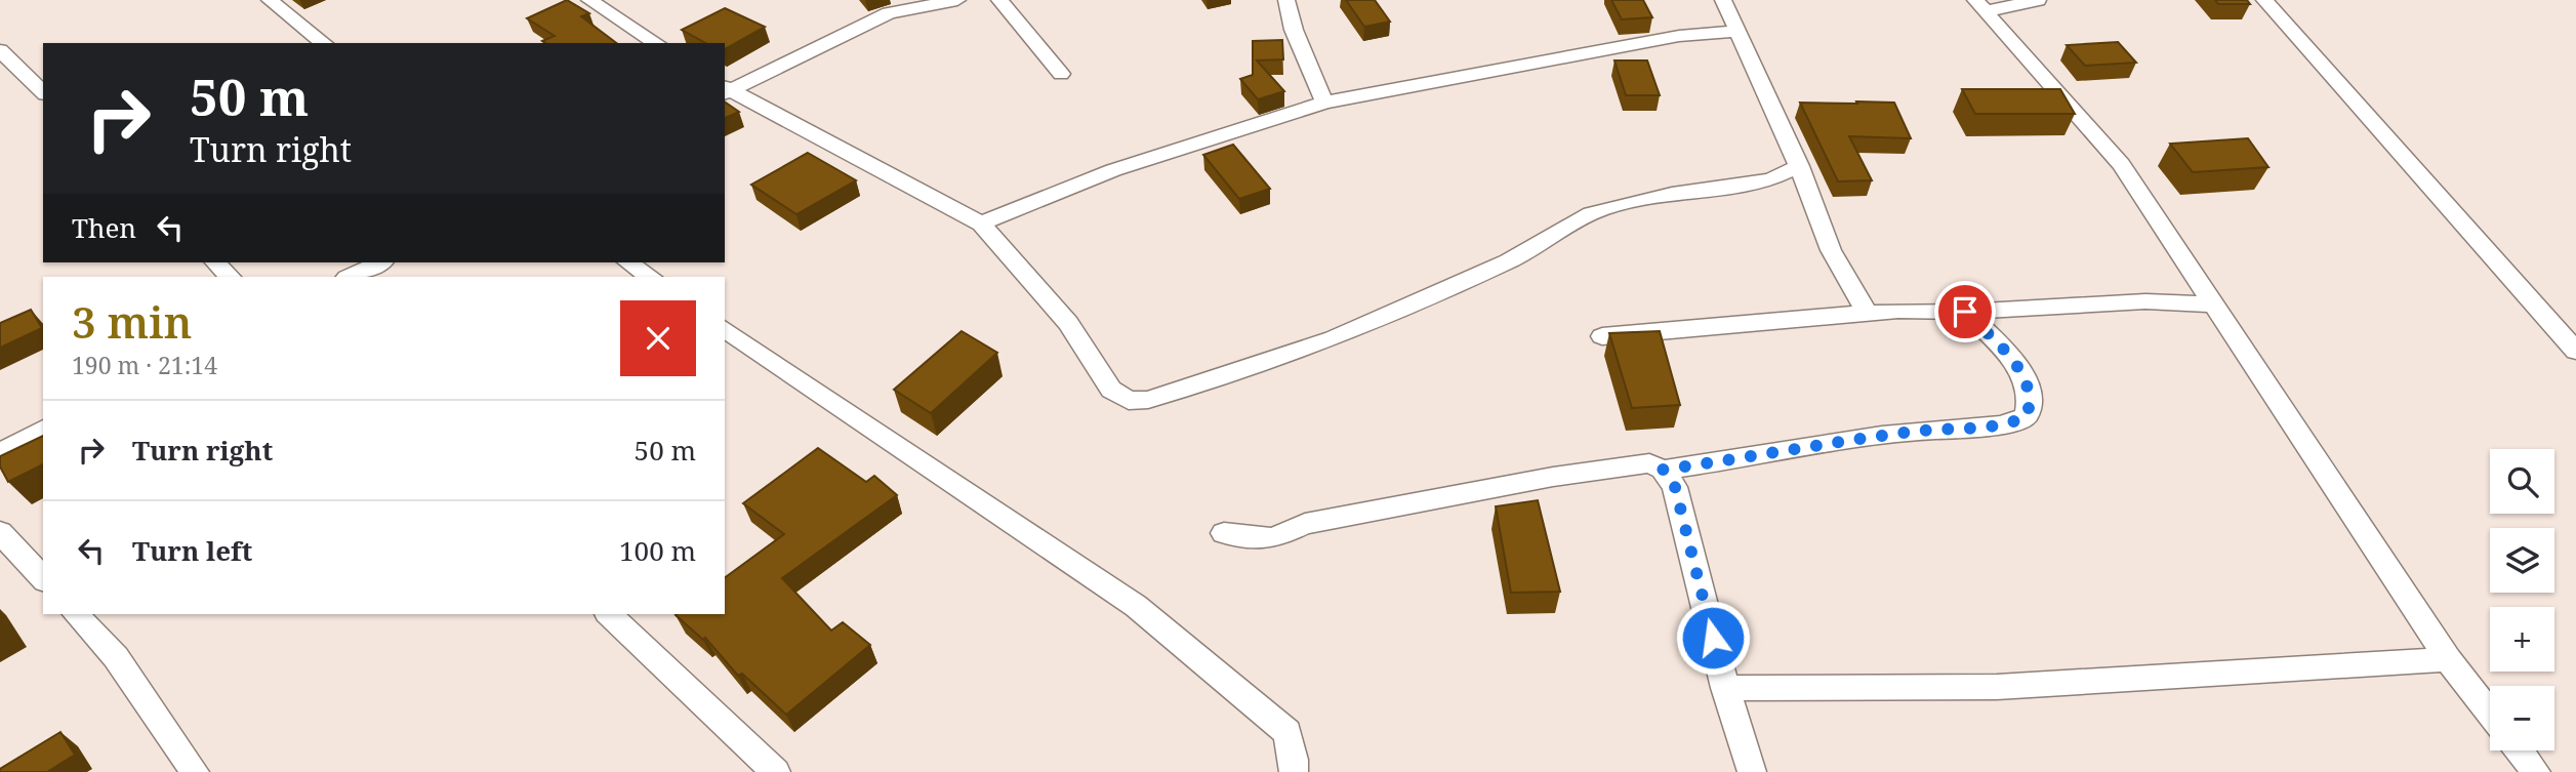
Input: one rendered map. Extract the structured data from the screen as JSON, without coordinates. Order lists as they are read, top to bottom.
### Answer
{
  "page": {
    "turn": ["50 m", "Turn right"],
    "then": "Then",
    "heading": ["3 min", "190 m · 21:14"],
    "list": [
      {
        "name": "Turn right",
        "value": "50 m"
      },
      {
        "name": "Turn left",
        "value": "100 m"
      }
    ],
    "map_buttons": ["+", "−"]
  }
}
